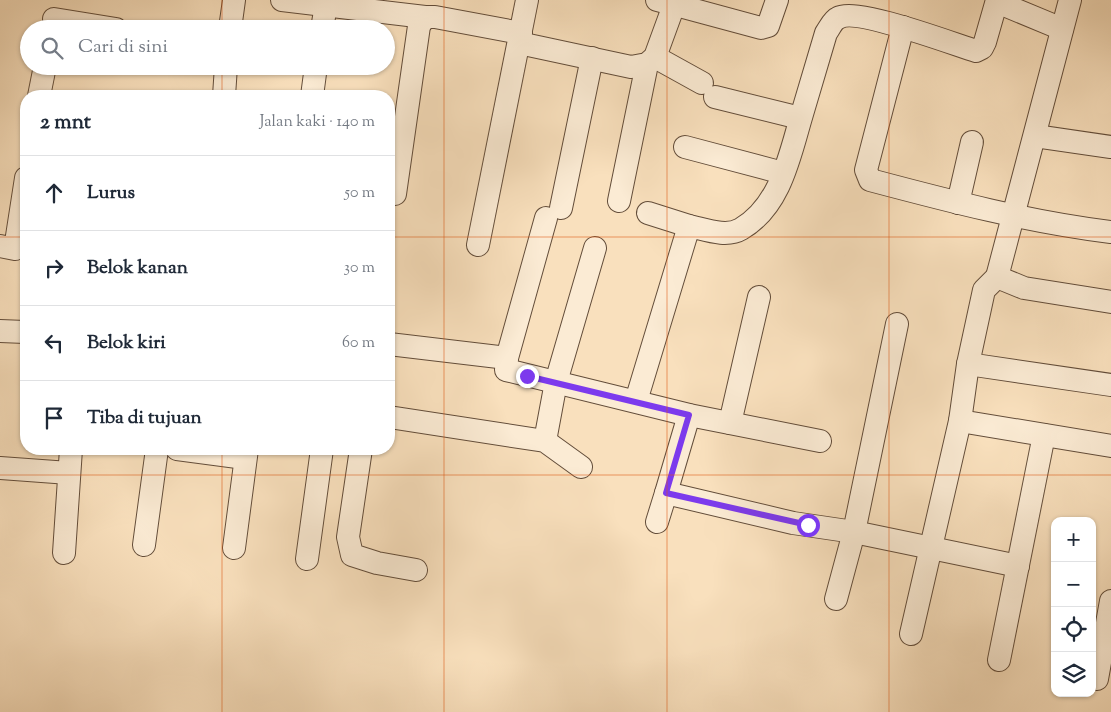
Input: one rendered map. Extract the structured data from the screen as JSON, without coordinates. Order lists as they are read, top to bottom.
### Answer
{
  "page": {
    "search": "Cari di sini",
    "heading": ["2 mnt", "Jalan kaki · 140 m"],
    "list": [
      ["Lurus", "50 m"],
      ["Belok kanan", "30 m"],
      ["Belok kiri", "60 m"],
      "Tiba di tujuan"
    ],
    "map_buttons": ["+", "−"]
  }
}
